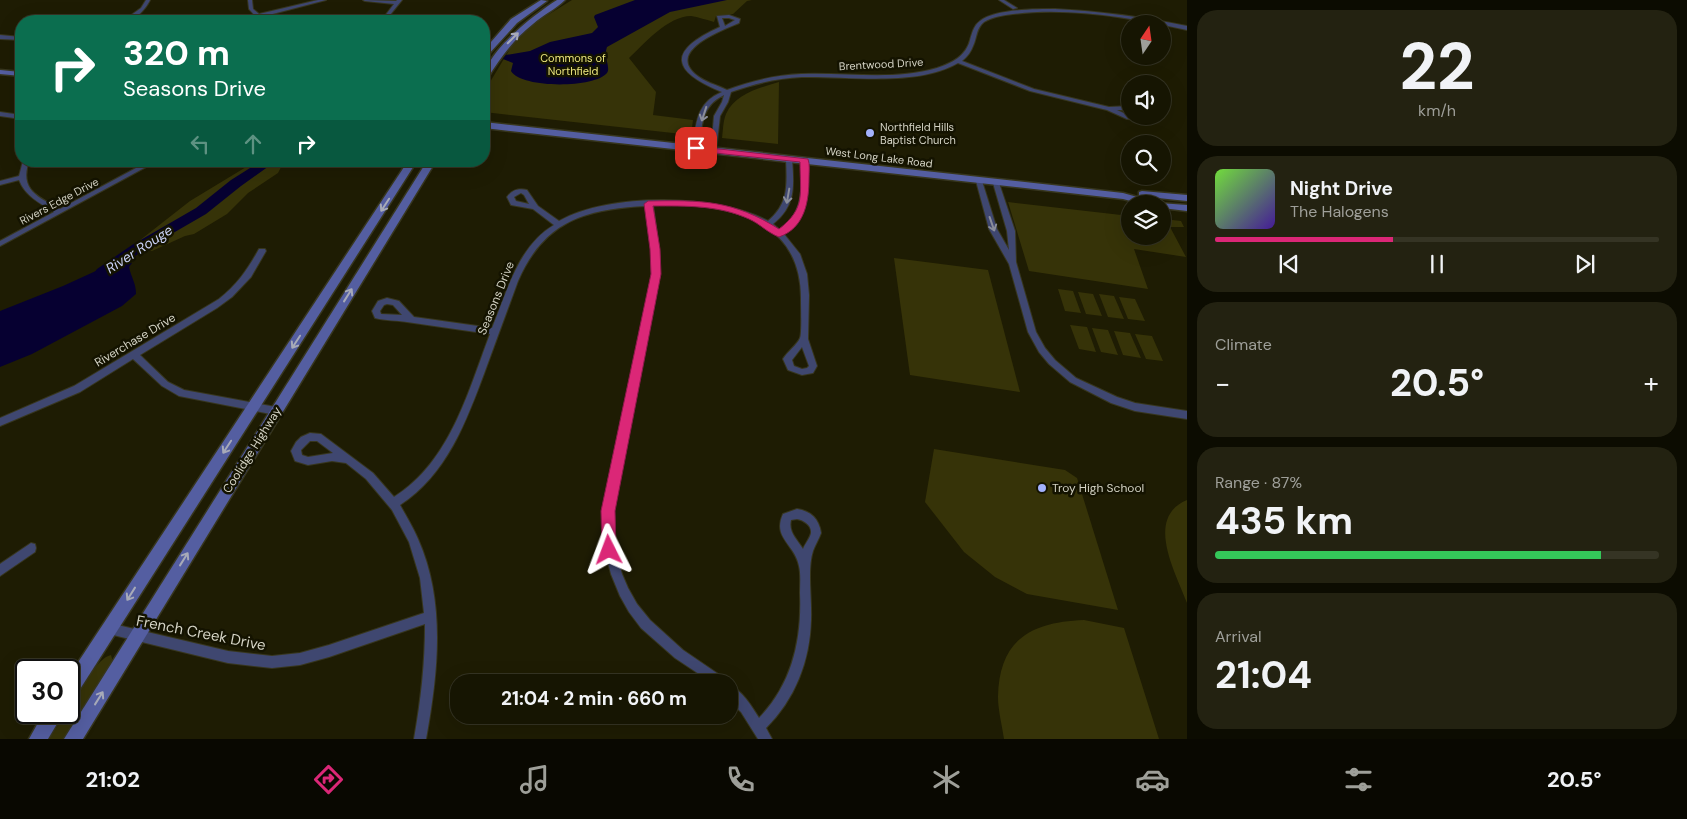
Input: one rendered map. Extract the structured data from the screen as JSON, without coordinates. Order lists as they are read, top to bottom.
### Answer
{
  "streets": {
    "main road": ["West Long Lake Road", "Coolidge Highway"],
    "street": [
      "Brentwood Drive",
      "Rivers Edge Drive",
      "Seasons Drive",
      "Riverchase Drive",
      "French Creek Drive"
    ]
  },
  "crossings": [
    ["Brentwood Drive", "West Long Lake Road"],
    ["Coolidge Highway", "French Creek Drive"]
  ],
  "water": ["River Rouge"],
  "parks": ["Commons of Northfield"],
  "places": ["Northfield Hills Baptist Church", "Troy High School"],
  "north": "top",
  "page": {
    "tile": [
      ["22", "km/h"],
      "Climate",
      ["Range · 87%", "435 km"],
      ["Arrival", "21:04"]
    ],
    "turn": ["320 m", "Seasons Drive"],
    "song": ["Night Drive", "The Halogens"],
    "heat": ["−", "20.5°", "+"],
    "limit": "30",
    "trip": "21:04 · 2 min · 660 m",
    "tabs": ["21:02", "20.5°"]
  }
}
